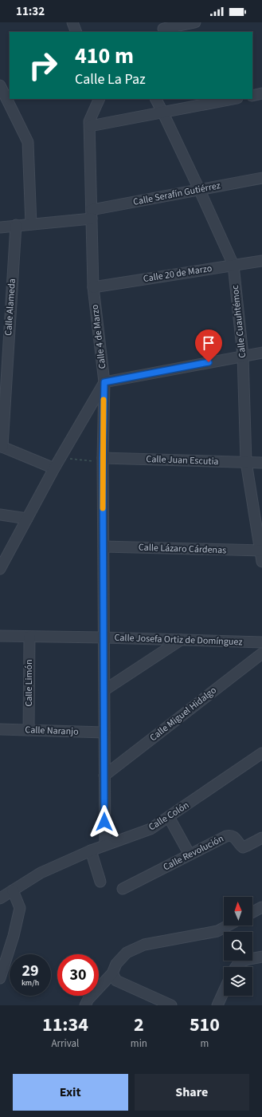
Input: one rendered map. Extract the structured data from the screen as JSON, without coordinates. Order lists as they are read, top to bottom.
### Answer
{
  "streets": {
    "street": [
      "Calle Serafín Gutiérrez",
      "Calle 20 de Marzo",
      "Calle Alameda",
      "Calle Cuauhtémoc",
      "Calle 4 de Marzo",
      "Calle Juan Escutia",
      "Calle Lázaro Cárdenas",
      "Calle Josefa Ortiz de Domínguez",
      "Calle Limón",
      "Calle Miguel Hidalgo",
      "Calle Naranjo",
      "Calle Colón",
      "Calle Revolución"
    ]
  },
  "crossings": [
    ["Calle Serafín Gutiérrez", "Calle Alameda"],
    ["Calle Serafín Gutiérrez", "Calle Cuauhtémoc"],
    ["Calle Serafín Gutiérrez", "Calle 4 de Marzo"],
    ["Calle 20 de Marzo", "Calle Cuauhtémoc"],
    ["Calle 20 de Marzo", "Calle 4 de Marzo"],
    ["Calle Cuauhtémoc", "Calle Juan Escutia"],
    ["Calle Cuauhtémoc", "Calle Lázaro Cárdenas"],
    ["Calle Josefa Ortiz de Domínguez", "Calle Limón"],
    ["Calle Limón", "Calle Naranjo"]
  ],
  "north": "top",
  "page": {
    "status": "11:32",
    "turn": ["410 m", "Calle La Paz"],
    "speed": "29 km/h",
    "limit": "30",
    "eta": [
      "11:34",
      "Arrival",
      "2",
      "min",
      "510",
      "m"
    ],
    "buttons": ["Exit", "Share"]
  }
}
